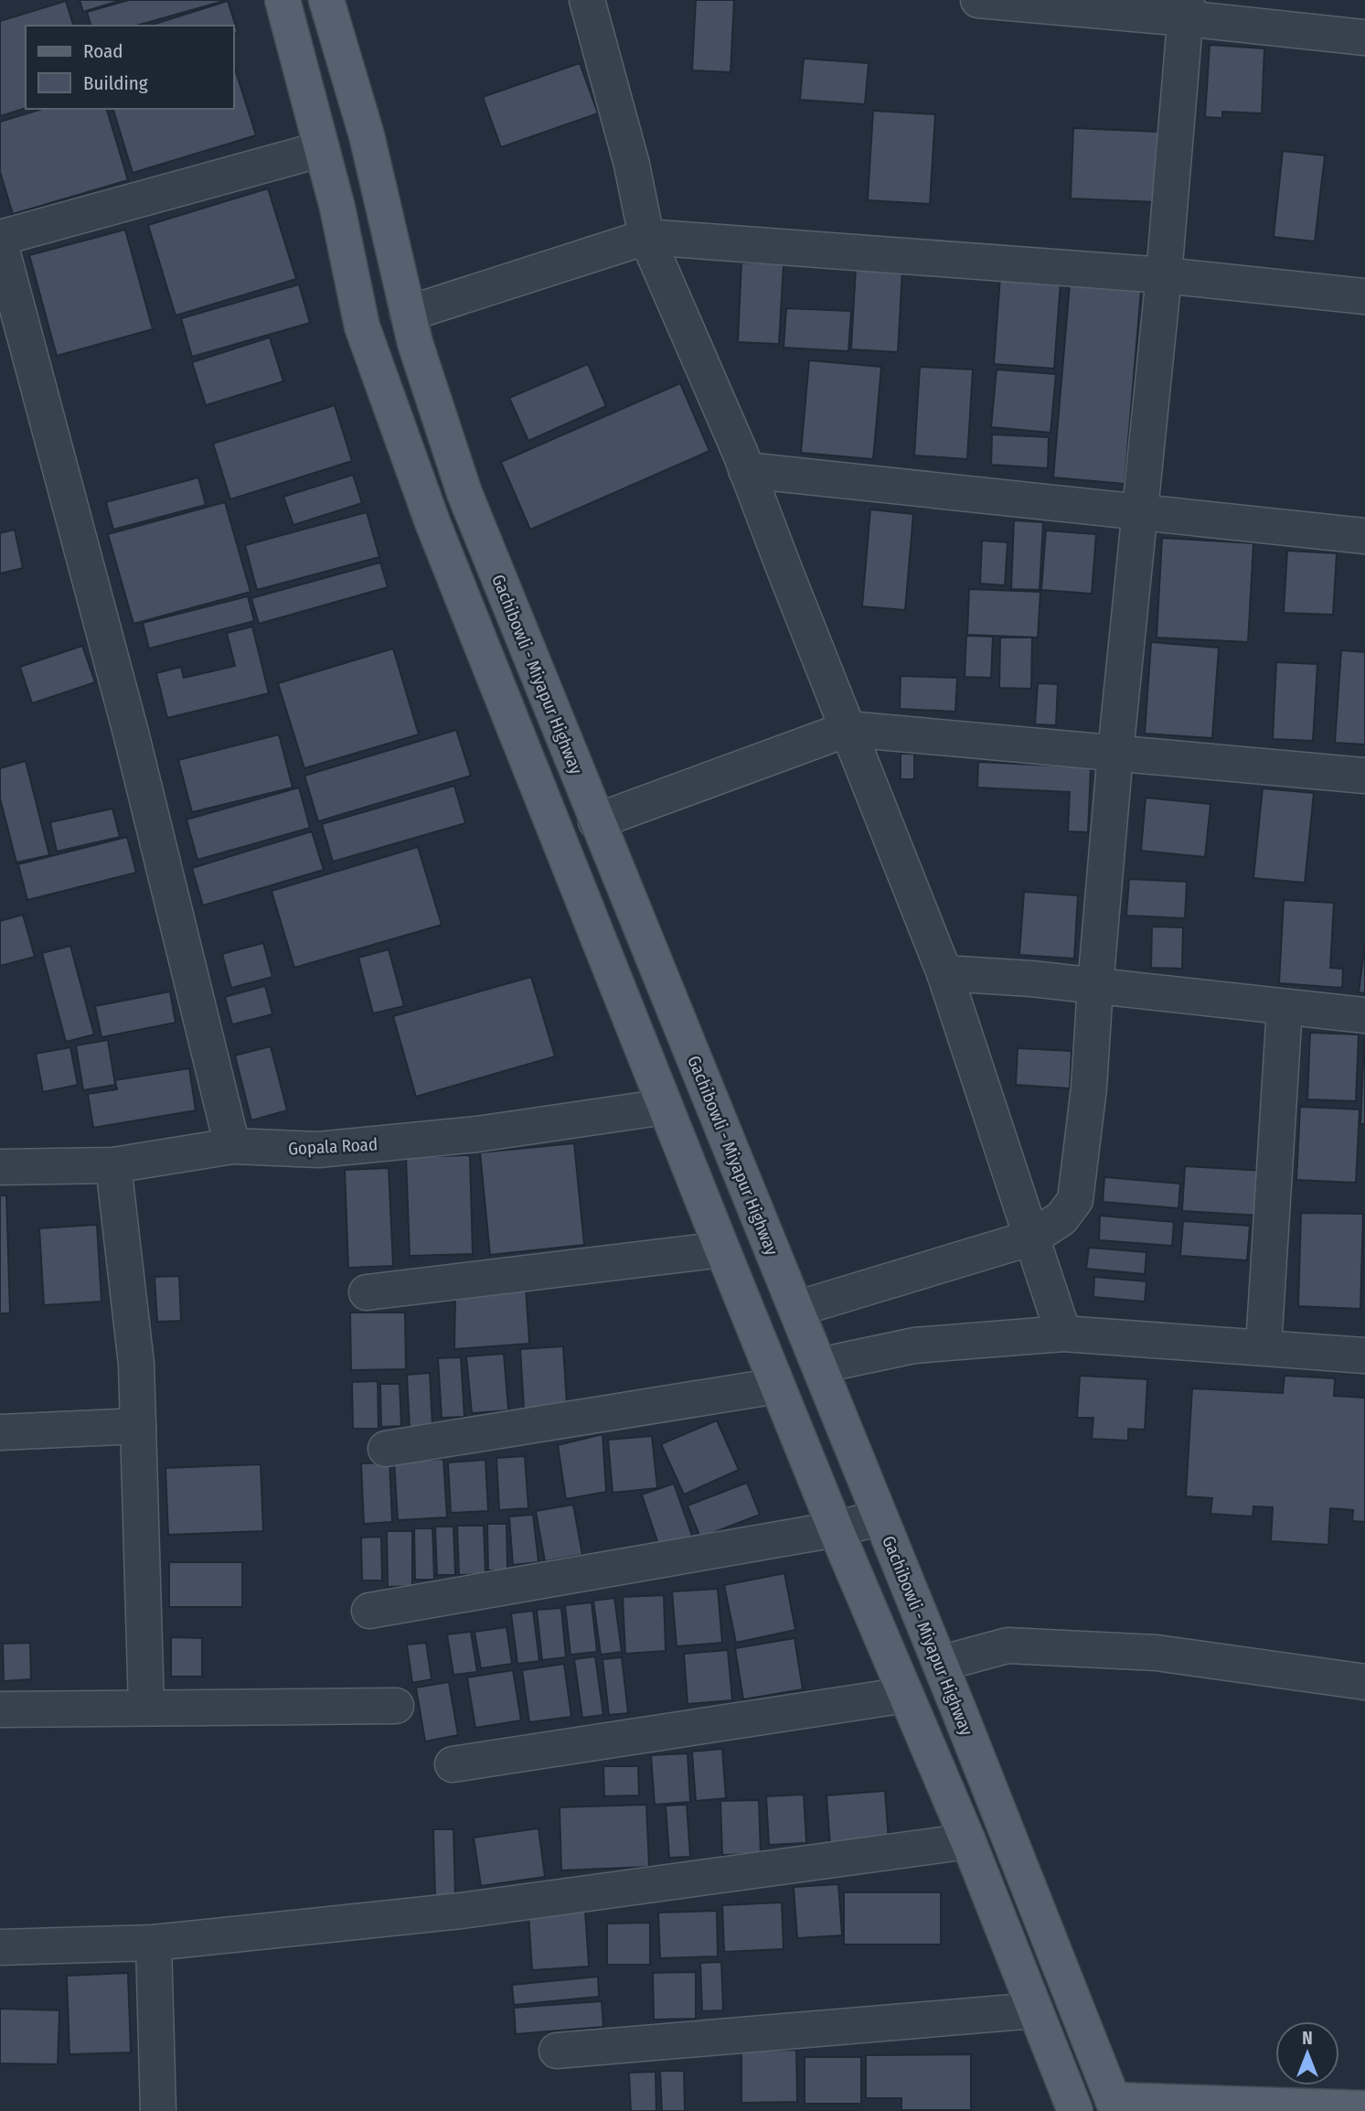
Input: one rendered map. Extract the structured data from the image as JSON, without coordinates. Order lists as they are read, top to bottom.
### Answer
{
  "streets": {
    "main road": ["Gachibowli - Miyapur Highway"],
    "street": ["Gopala Road"]
  },
  "legend": ["Road", "Building"],
  "north": "top"
}
